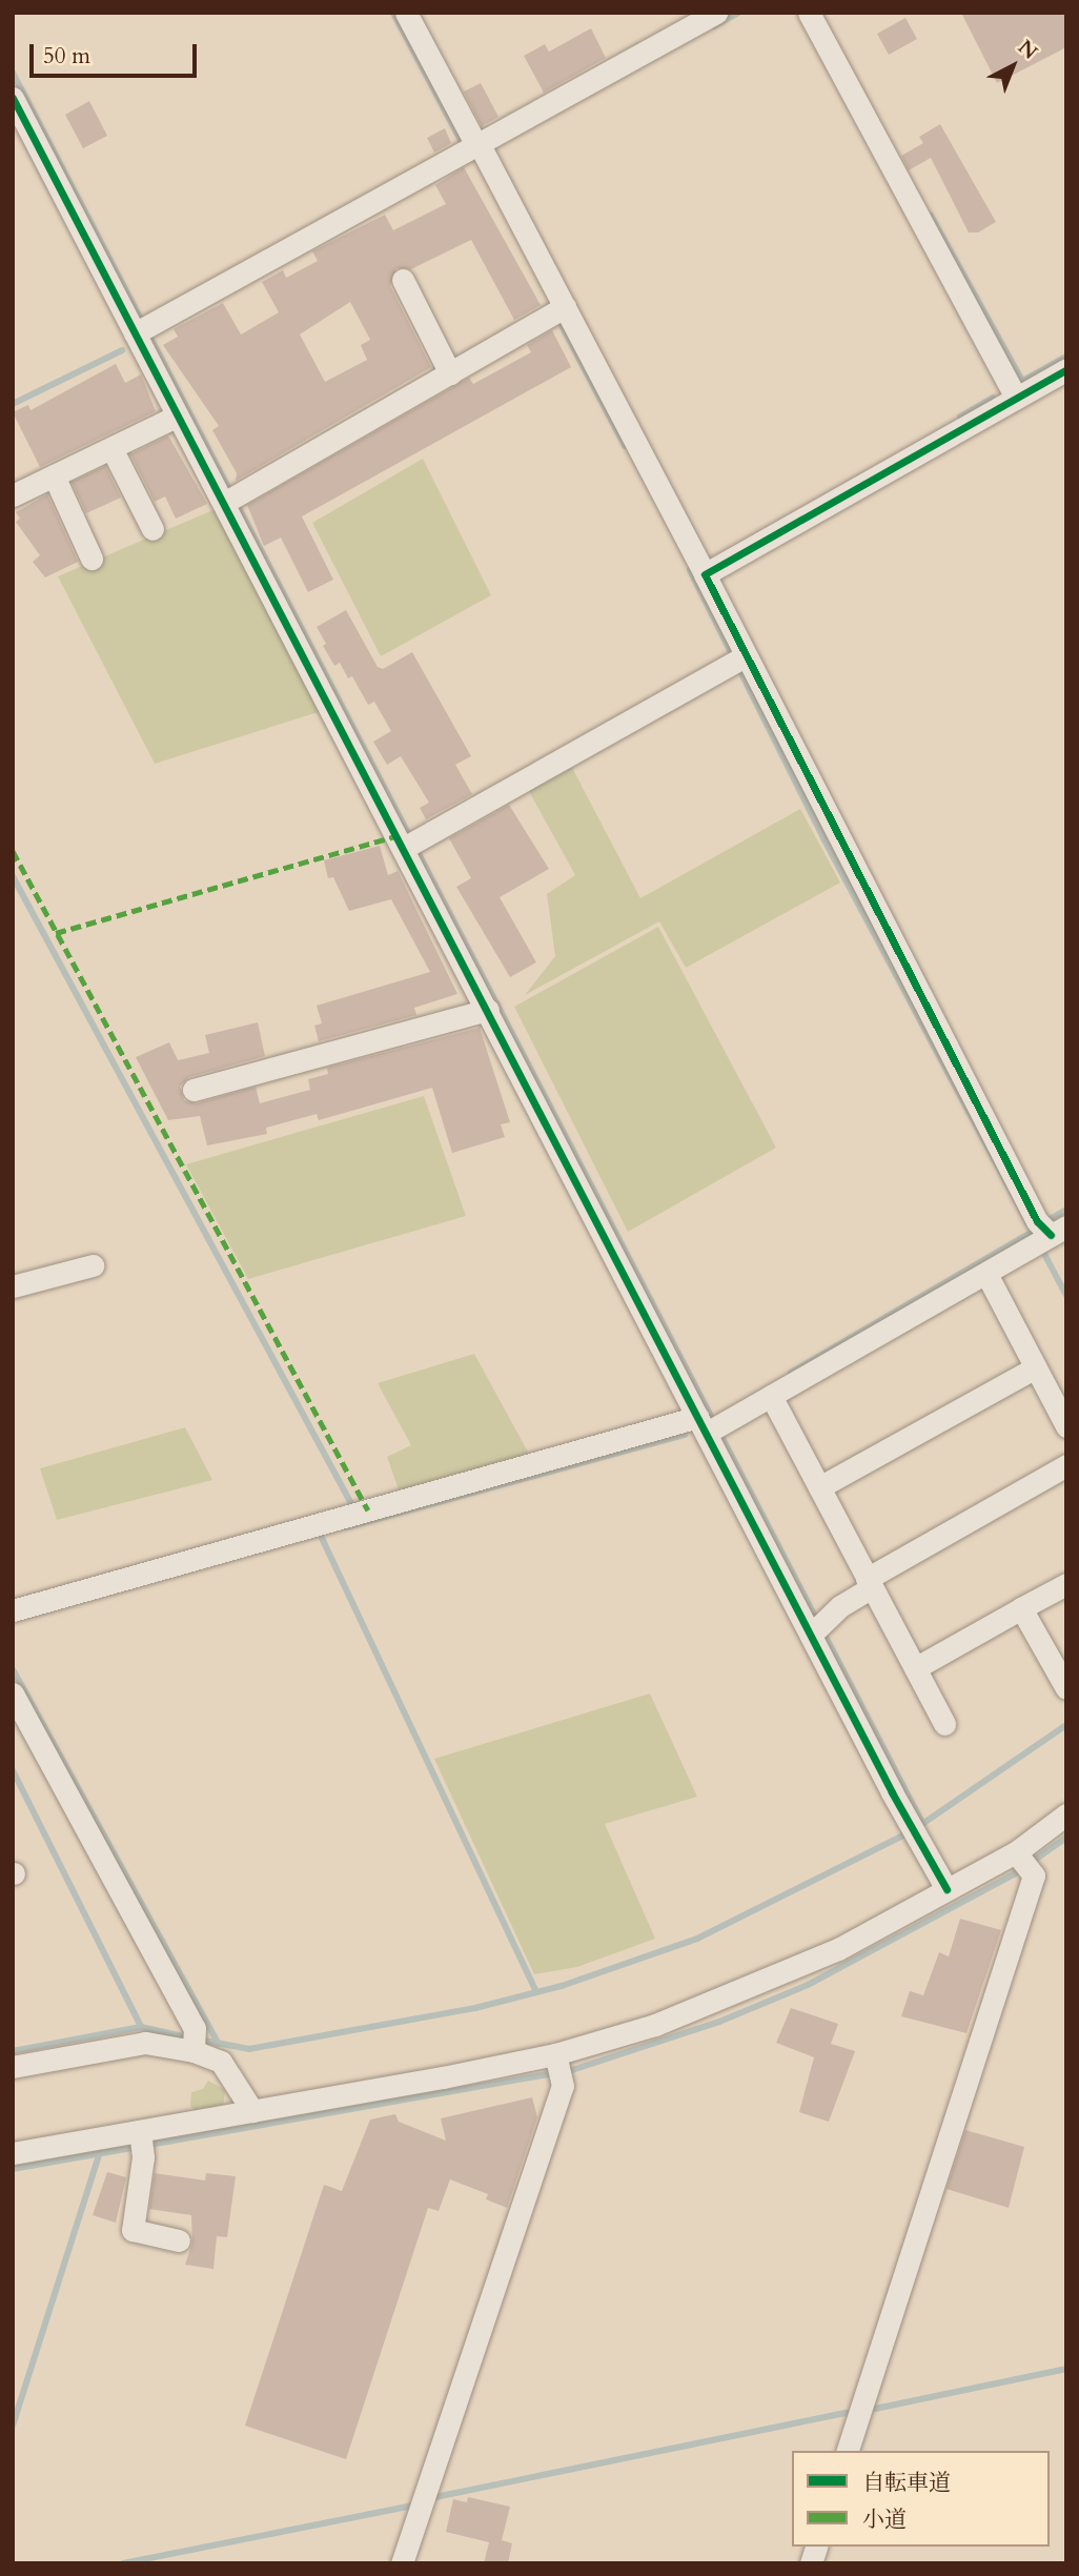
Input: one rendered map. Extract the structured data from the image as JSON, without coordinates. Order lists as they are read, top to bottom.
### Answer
{
  "legend": ["自転車道", "小道"],
  "scale_bar": "50 m",
  "north": "top right"
}
